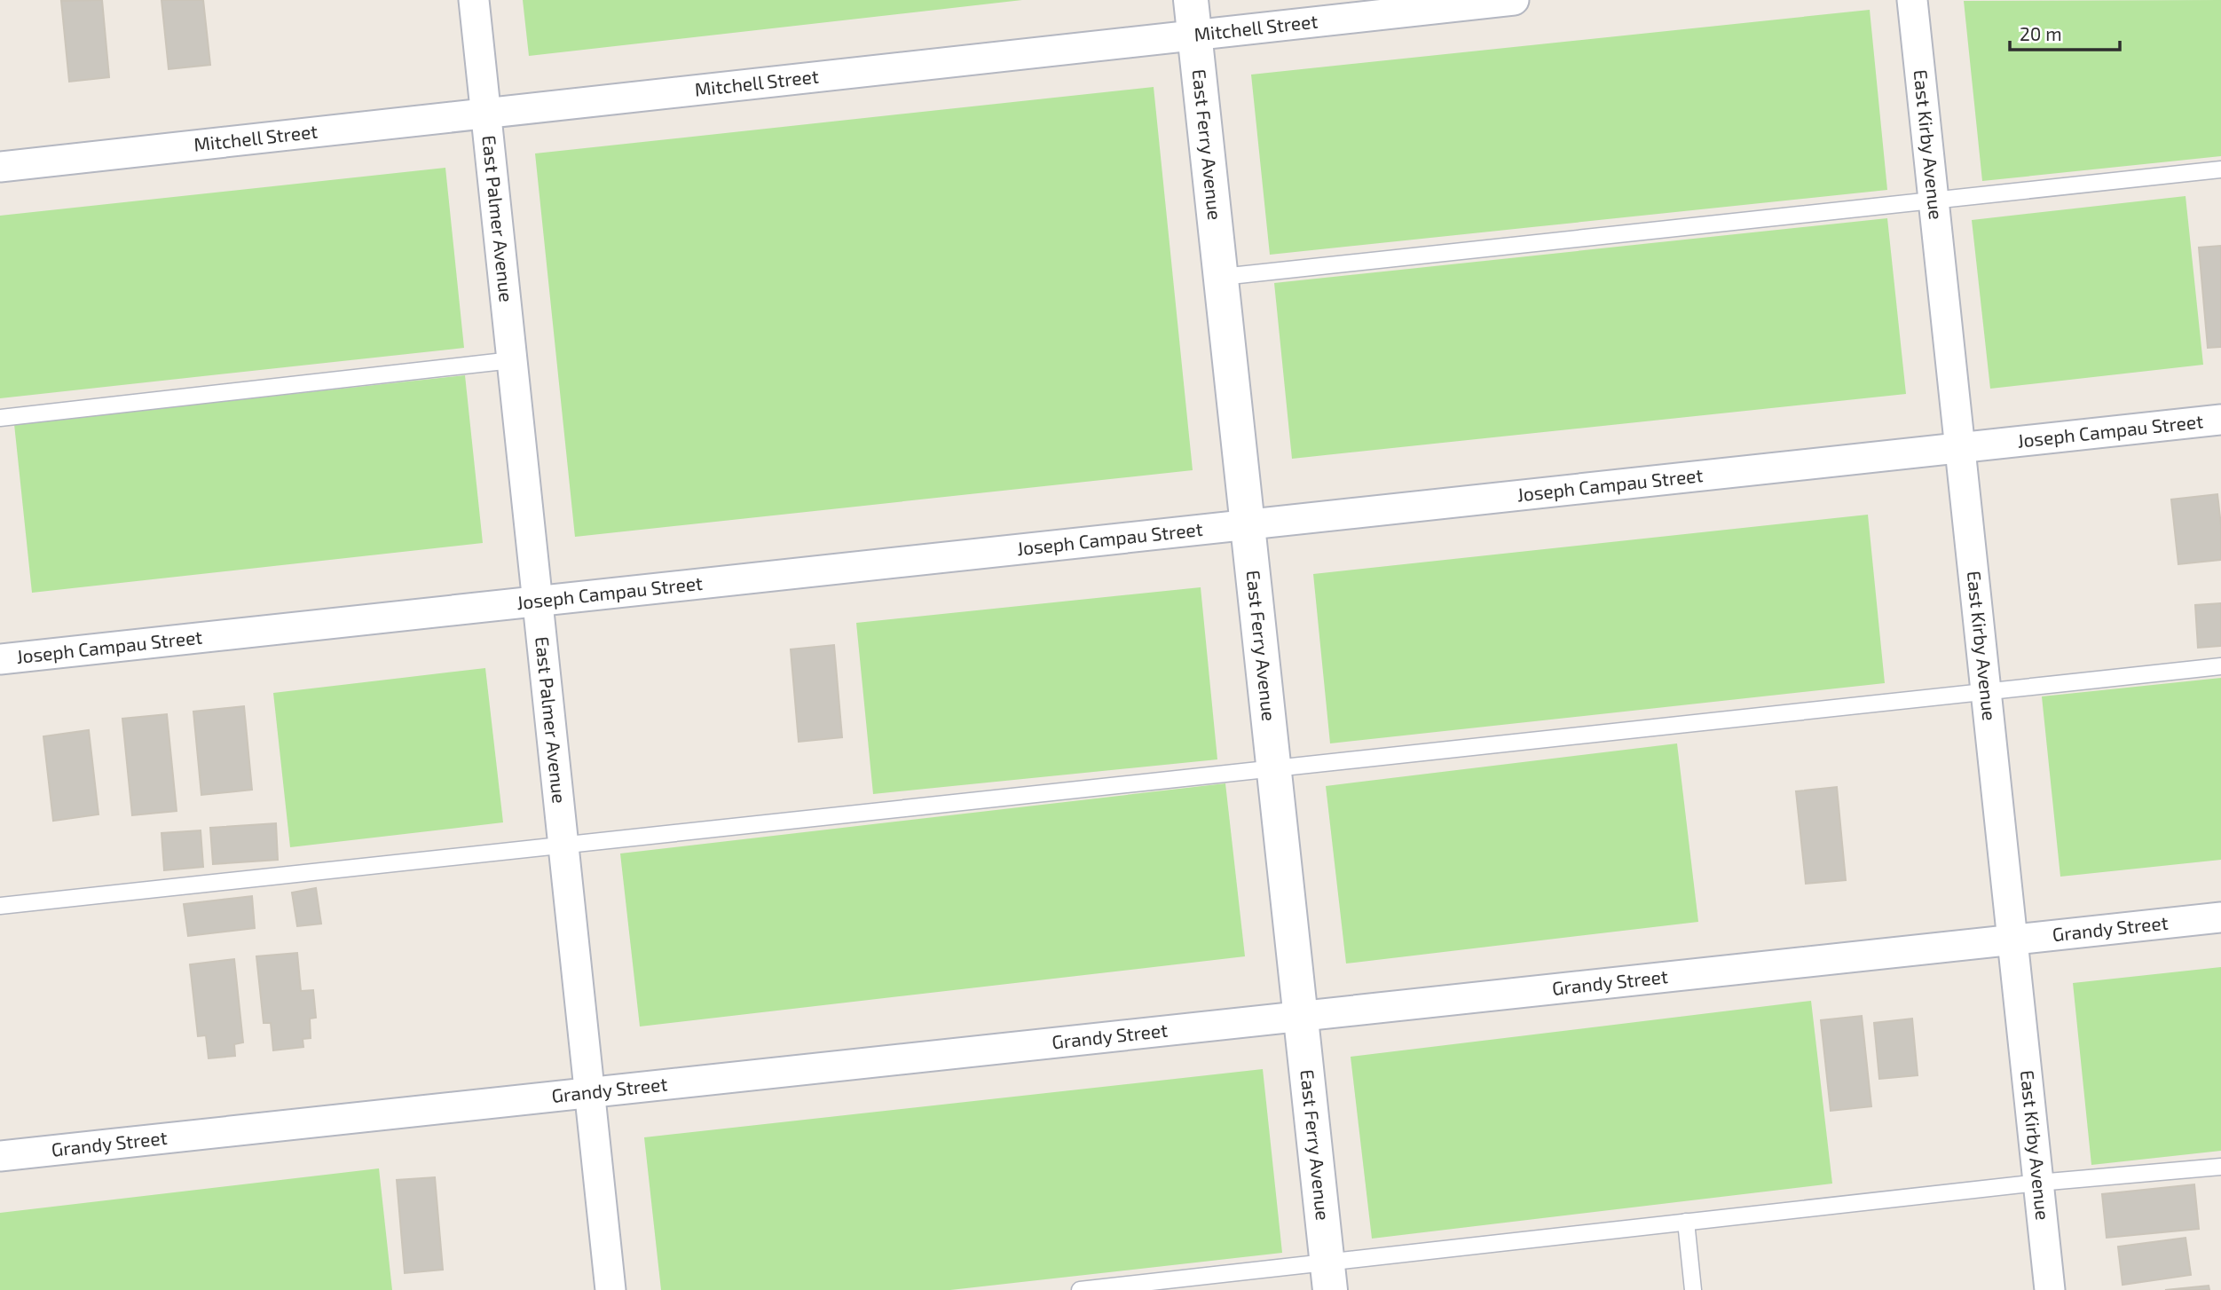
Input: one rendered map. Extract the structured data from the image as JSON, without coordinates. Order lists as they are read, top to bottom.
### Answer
{
  "streets": {
    "street": [
      "Mitchell Street",
      "East Ferry Avenue",
      "East Kirby Avenue",
      "East Palmer Avenue",
      "Joseph Campau Street",
      "Grandy Street"
    ]
  },
  "crossings": [
    ["Mitchell Street", "East Ferry Avenue"],
    ["Mitchell Street", "East Palmer Avenue"],
    ["East Ferry Avenue", "Joseph Campau Street"],
    ["East Ferry Avenue", "Grandy Street"],
    ["East Kirby Avenue", "Joseph Campau Street"],
    ["East Kirby Avenue", "Grandy Street"],
    ["East Palmer Avenue", "Joseph Campau Street"],
    ["East Palmer Avenue", "Grandy Street"]
  ],
  "scale_bar": "20 m"
}
